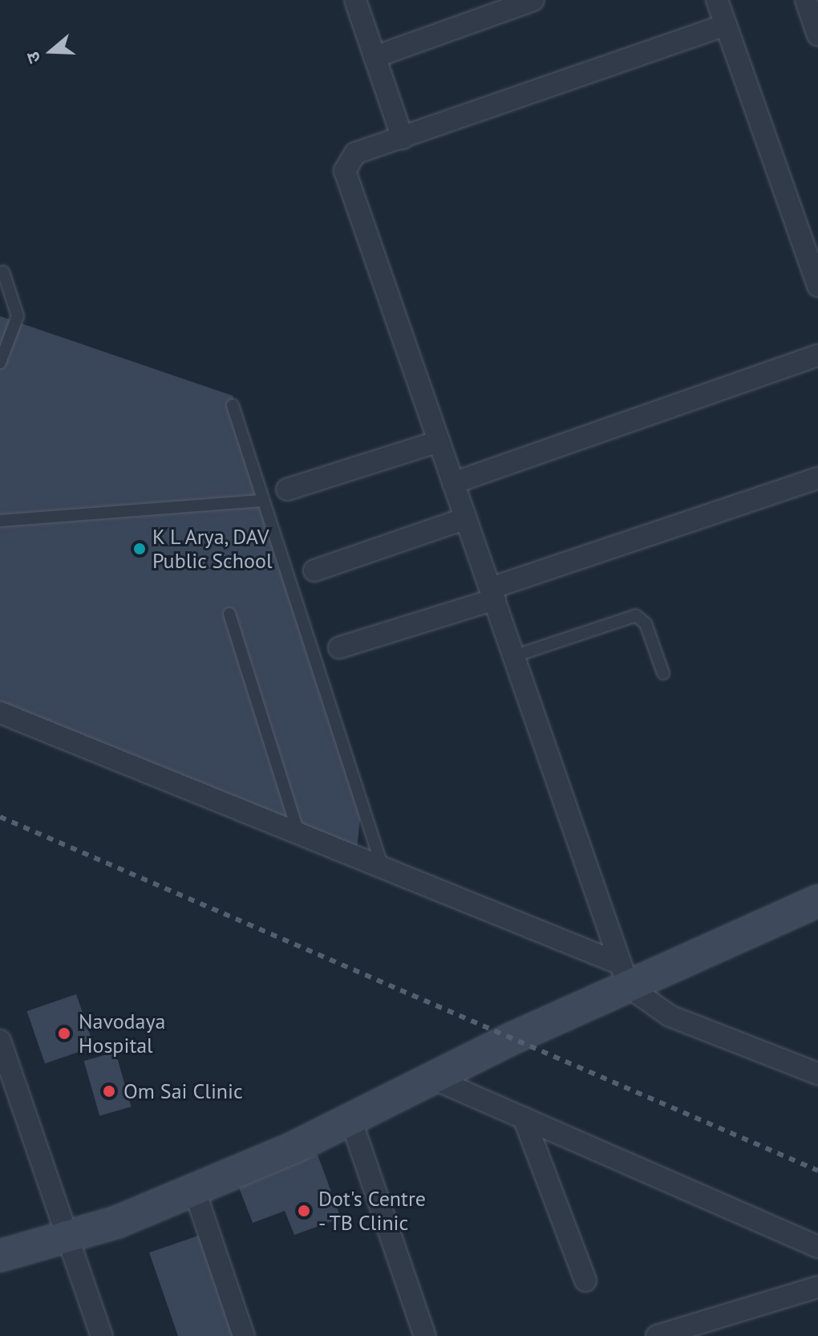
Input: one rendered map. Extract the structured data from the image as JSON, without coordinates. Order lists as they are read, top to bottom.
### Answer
{
  "places": [
    "K L Arya, DAV Public School",
    "Navodaya Hospital",
    "Om Sai Clinic",
    "Dot's Centre - TB Clinic"
  ],
  "north": "left"
}
